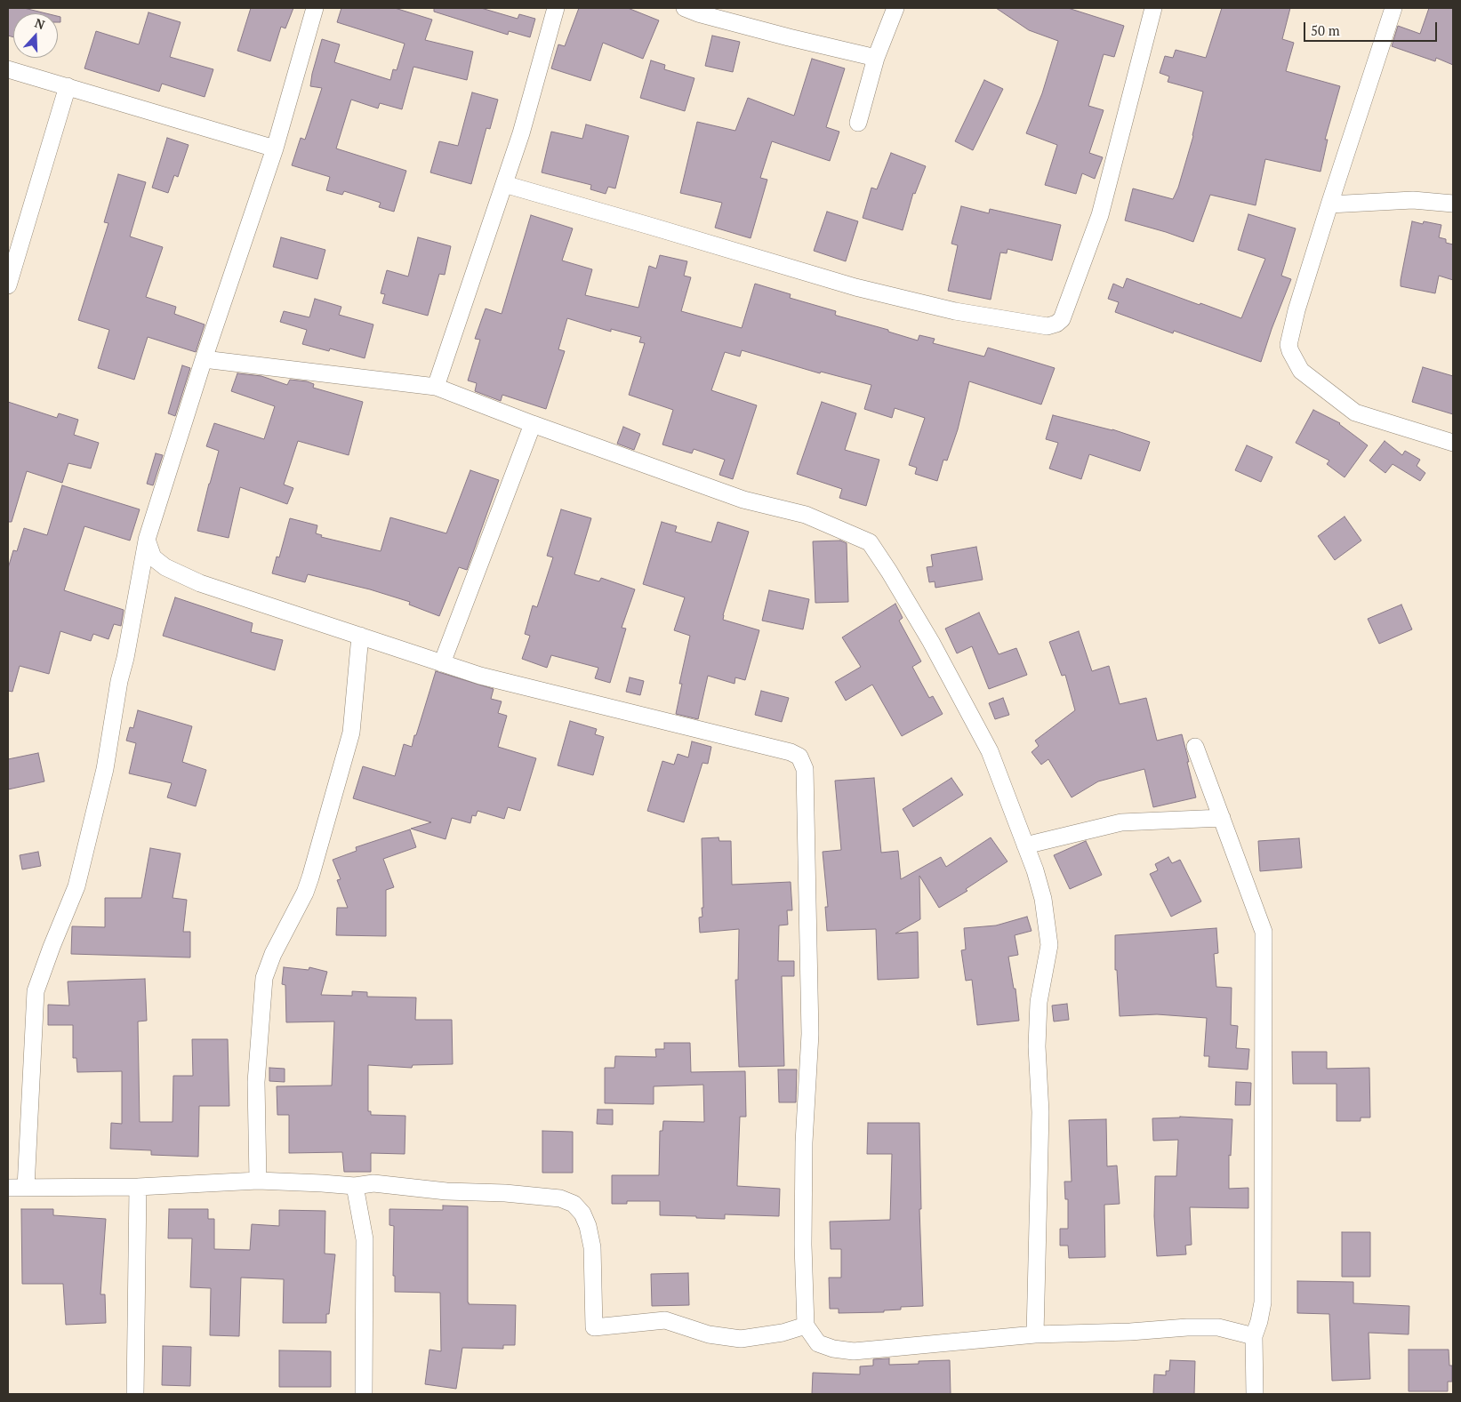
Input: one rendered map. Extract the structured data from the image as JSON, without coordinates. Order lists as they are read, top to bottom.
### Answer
{
  "scale_bar": "50 m",
  "north": "top"
}
